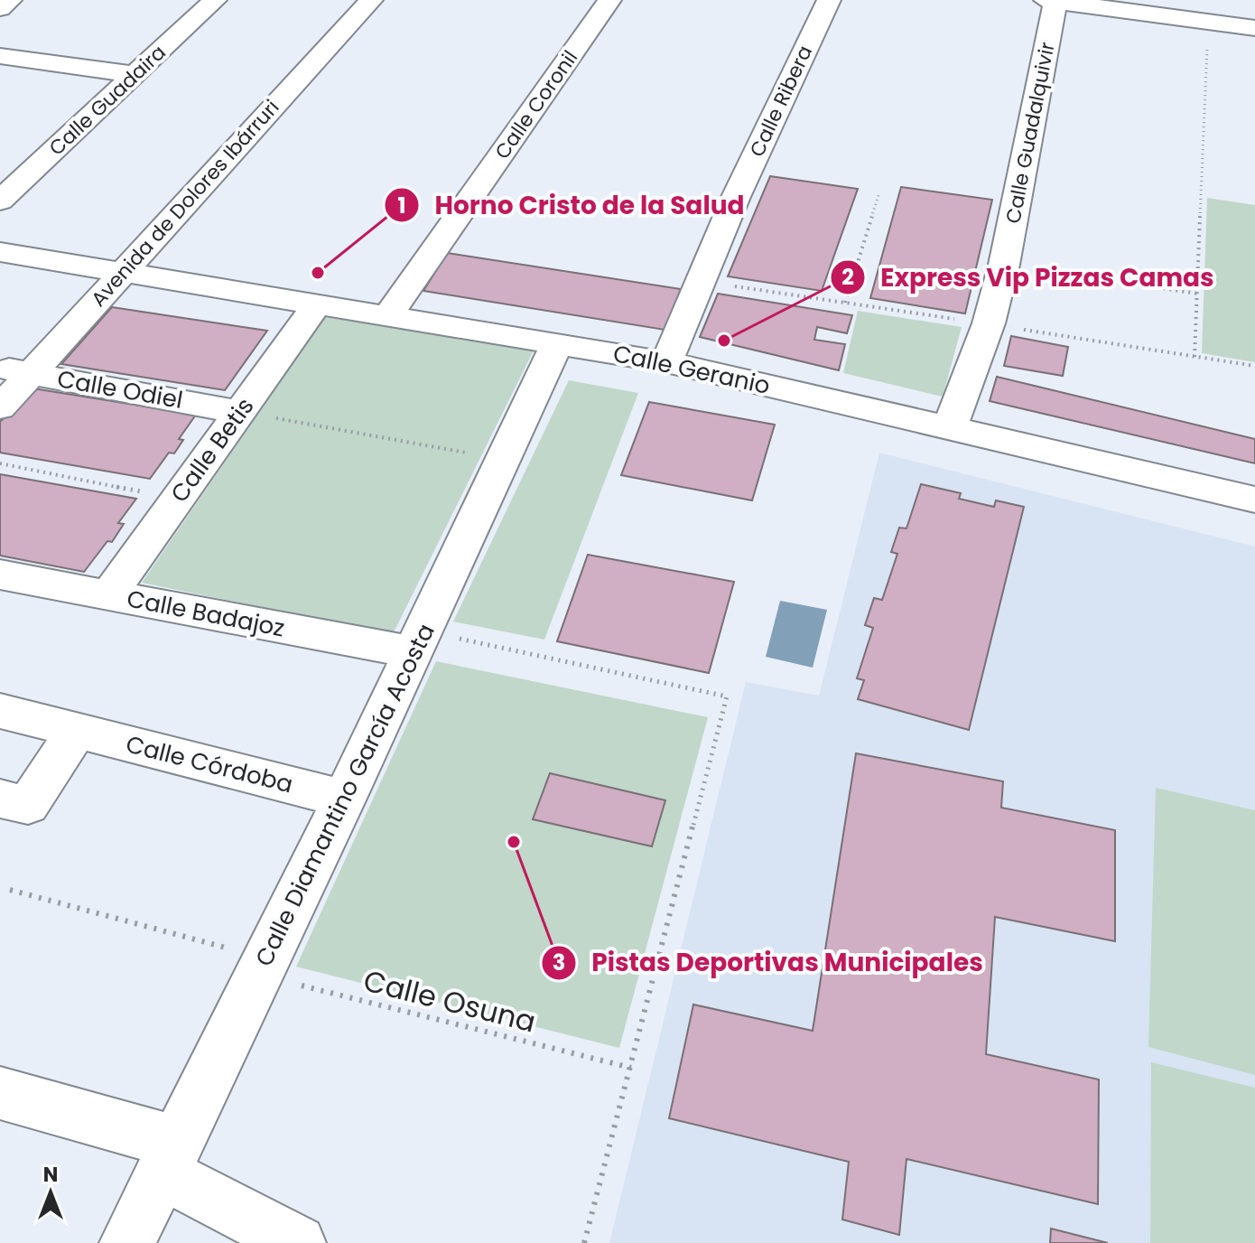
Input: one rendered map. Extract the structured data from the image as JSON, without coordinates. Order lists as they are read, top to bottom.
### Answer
{
  "streets": {
    "street": [
      "Calle Guadaira",
      "Calle Ribera",
      "Calle Coronil",
      "Calle Guadalquivir",
      "Avenida de Dolores Ibárruri",
      "Calle Geranio",
      "Calle Odiel",
      "Calle Betis",
      "Calle Badajoz",
      "Calle Córdoba",
      "Calle Diamantino García Acosta"
    ],
    "path": ["Calle Osuna"]
  },
  "crossings": [
    ["Calle Ribera", "Calle Geranio"],
    ["Calle Coronil", "Calle Geranio"],
    ["Calle Guadalquivir", "Calle Geranio"],
    ["Avenida de Dolores Ibárruri", "Calle Geranio"],
    ["Avenida de Dolores Ibárruri", "Calle Odiel"],
    ["Calle Geranio", "Calle Betis"],
    ["Calle Geranio", "Calle Diamantino García Acosta"],
    ["Calle Odiel", "Calle Betis"],
    ["Calle Betis", "Calle Badajoz"],
    ["Calle Badajoz", "Calle Diamantino García Acosta"],
    ["Calle Córdoba", "Calle Diamantino García Acosta"],
    ["Calle Diamantino García Acosta", "Calle Osuna"]
  ],
  "places": ["Horno Cristo de la Salud", "Express Vip Pizzas Camas", "Pistas Deportivas Municipales"],
  "north": "top"
}
